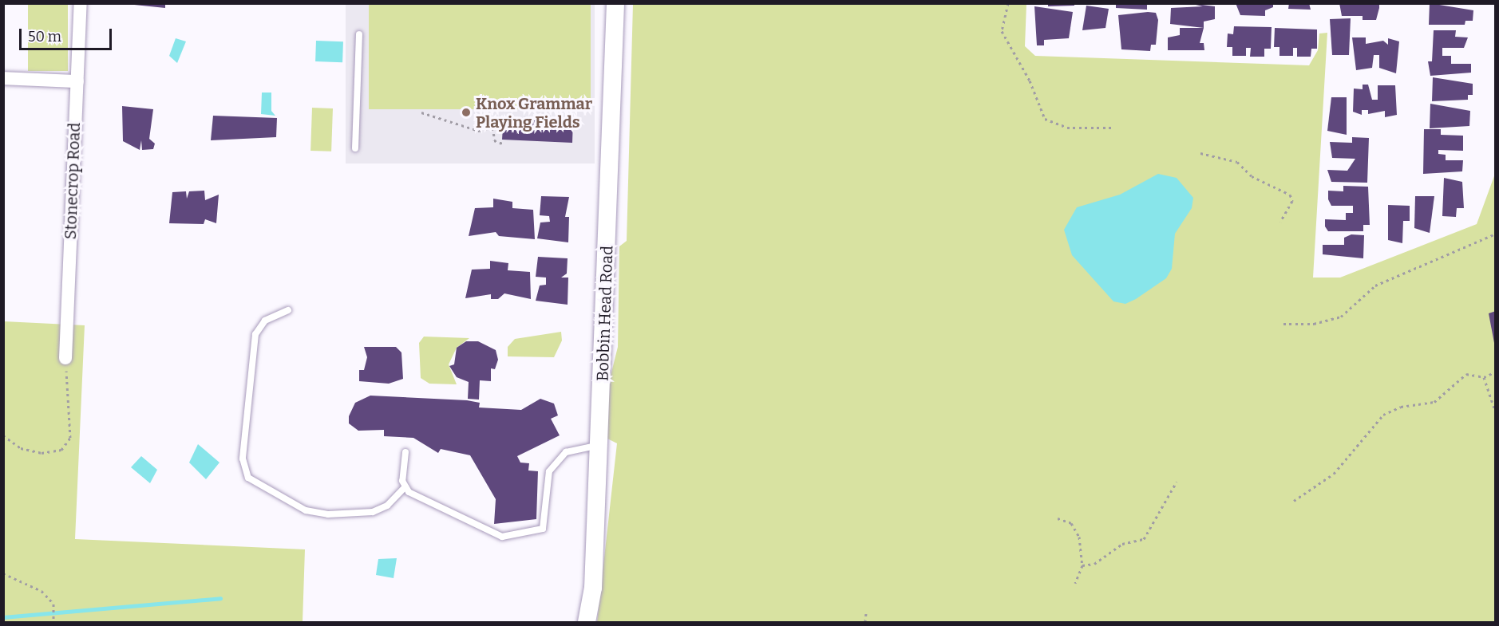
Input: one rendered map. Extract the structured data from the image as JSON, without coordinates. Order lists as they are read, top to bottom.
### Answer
{
  "streets": {
    "main road": ["Bobbin Head Road"],
    "street": ["Stonecrop Road"]
  },
  "places": ["Knox Grammar Playing Fields"],
  "scale_bar": "50 m"
}
